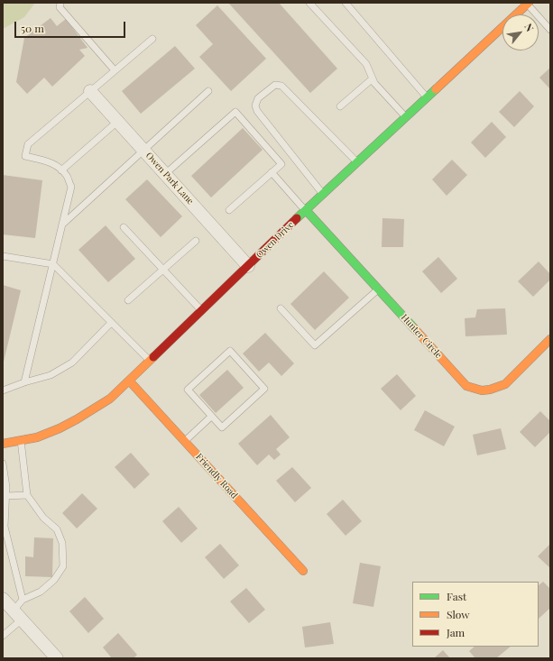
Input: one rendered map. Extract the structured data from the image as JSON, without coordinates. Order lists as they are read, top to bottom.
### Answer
{
  "streets": {
    "main road": ["Owen Drive", "Hunter Circle", "Friendly Road"],
    "street": ["Owen Park Lane"]
  },
  "crossings": [
    ["Owen Park Lane", "Owen Drive"],
    ["Owen Drive", "Hunter Circle"],
    ["Owen Drive", "Friendly Road"]
  ],
  "legend": ["Fast", "Slow", "Jam"],
  "scale_bar": "50 m",
  "north": "top right"
}
